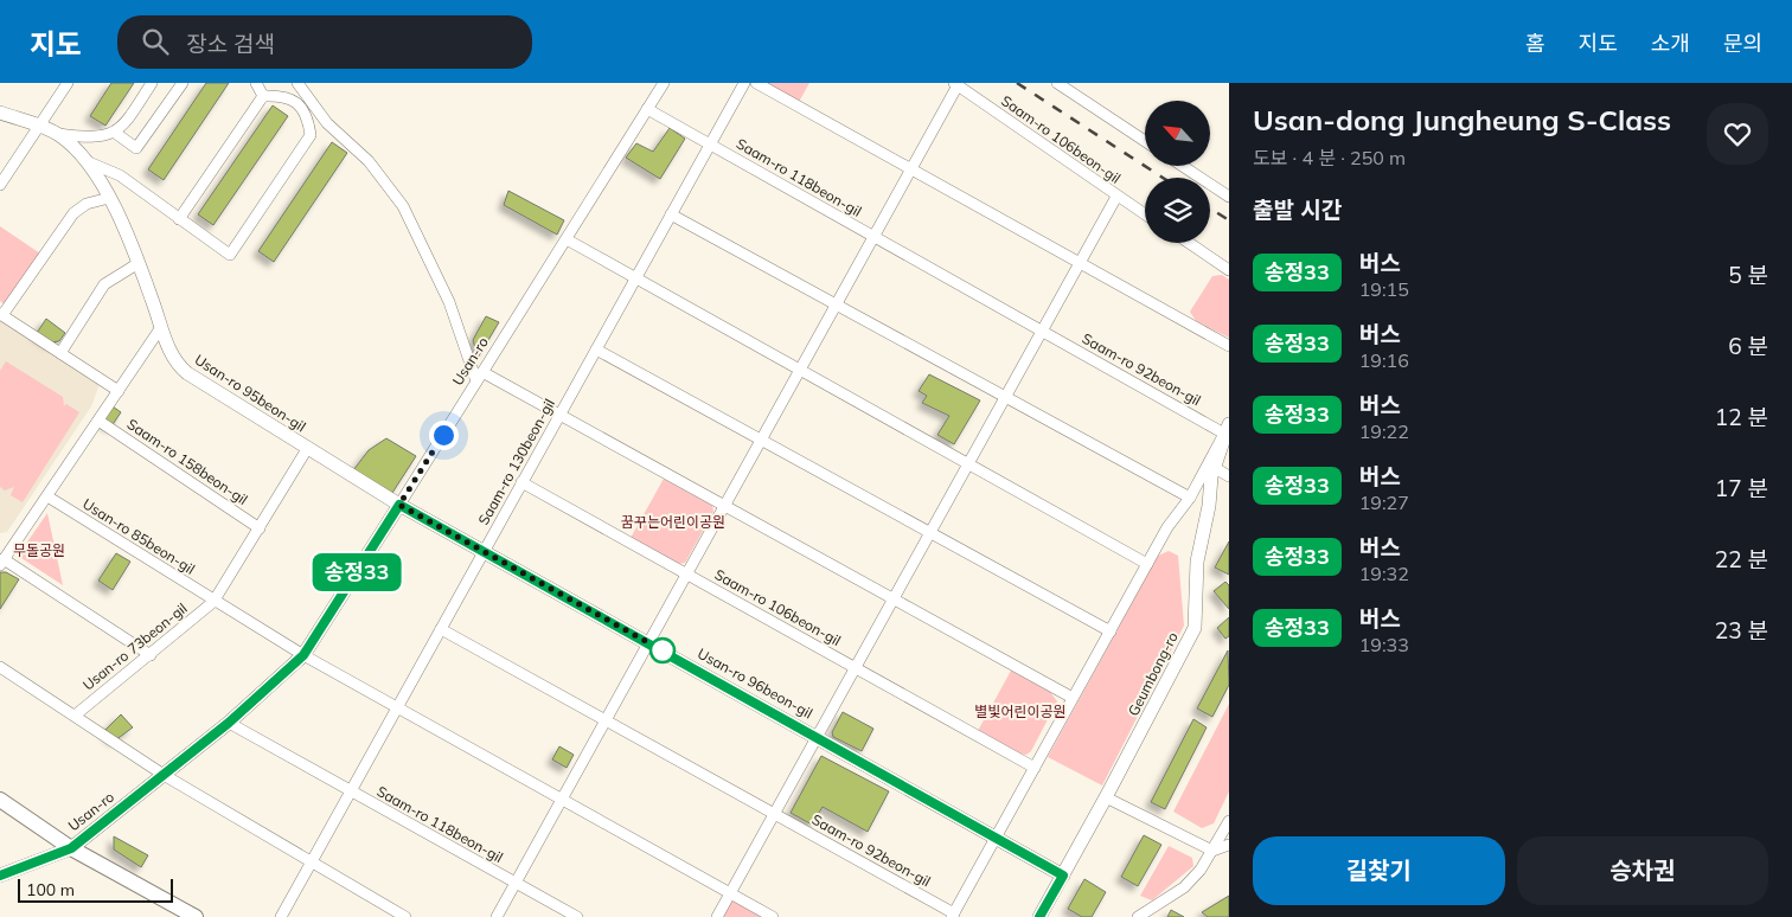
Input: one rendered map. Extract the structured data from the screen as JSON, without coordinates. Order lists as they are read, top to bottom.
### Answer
{
  "streets": {
    "street": [
      "Saam-ro 106beon-gil",
      "Saam-ro 118beon-gil",
      "Usan-ro",
      "Saam-ro 92beon-gil",
      "Usan-ro 95beon-gil",
      "Saam-ro 158beon-gil",
      "Saam-ro 130beon-gil",
      "Usan-ro 85beon-gil",
      "Usan-ro 73beon-gil",
      "Geumbong-ro",
      "Usan-ro 96beon-gil"
    ]
  },
  "crossings": [
    ["Saam-ro 106beon-gil", "Saam-ro 92beon-gil"],
    ["Saam-ro 106beon-gil", "Usan-ro 96beon-gil"],
    ["Saam-ro 118beon-gil", "Usan-ro"],
    ["Saam-ro 118beon-gil", "Saam-ro 130beon-gil"],
    ["Usan-ro", "Usan-ro 95beon-gil"],
    ["Usan-ro", "Usan-ro 85beon-gil"],
    ["Usan-ro", "Usan-ro 96beon-gil"],
    ["Saam-ro 92beon-gil", "Geumbong-ro"],
    ["Saam-ro 92beon-gil", "Usan-ro 96beon-gil"],
    ["Usan-ro 95beon-gil", "Usan-ro 96beon-gil"],
    ["Saam-ro 130beon-gil", "Usan-ro 96beon-gil"],
    ["Usan-ro 85beon-gil", "Usan-ro 73beon-gil"],
    ["Geumbong-ro", "Usan-ro 96beon-gil"]
  ],
  "parks": ["꿈꾸는어린이공원", "무돌공원", "별빛어린이공원"],
  "lines": ["bus line 송정33"],
  "scale_bar": "100 m",
  "north": "top left",
  "page": {
    "header": "지도",
    "search": "장소 검색",
    "nav": [
      "홈",
      "지도",
      "소개",
      "문의"
    ],
    "on_map": "송정33",
    "heading": [
      ["Usan-dong Jungheung S-Class", "도보 · 4 분 · 250 m"],
      "출발 시간"
    ],
    "list": [
      {
        "mark": "송정33",
        "name": "버스",
        "note": "19:15",
        "value": "5 분"
      },
      {
        "mark": "송정33",
        "name": "버스",
        "note": "19:16",
        "value": "6 분"
      },
      {
        "mark": "송정33",
        "name": "버스",
        "note": "19:22",
        "value": "12 분"
      },
      {
        "mark": "송정33",
        "name": "버스",
        "note": "19:27",
        "value": "17 분"
      },
      {
        "mark": "송정33",
        "name": "버스",
        "note": "19:32",
        "value": "22 분"
      },
      {
        "mark": "송정33",
        "name": "버스",
        "note": "19:33",
        "value": "23 분"
      }
    ],
    "buttons": ["길찾기", "승차권"],
    "scale": "100 m"
  }
}
